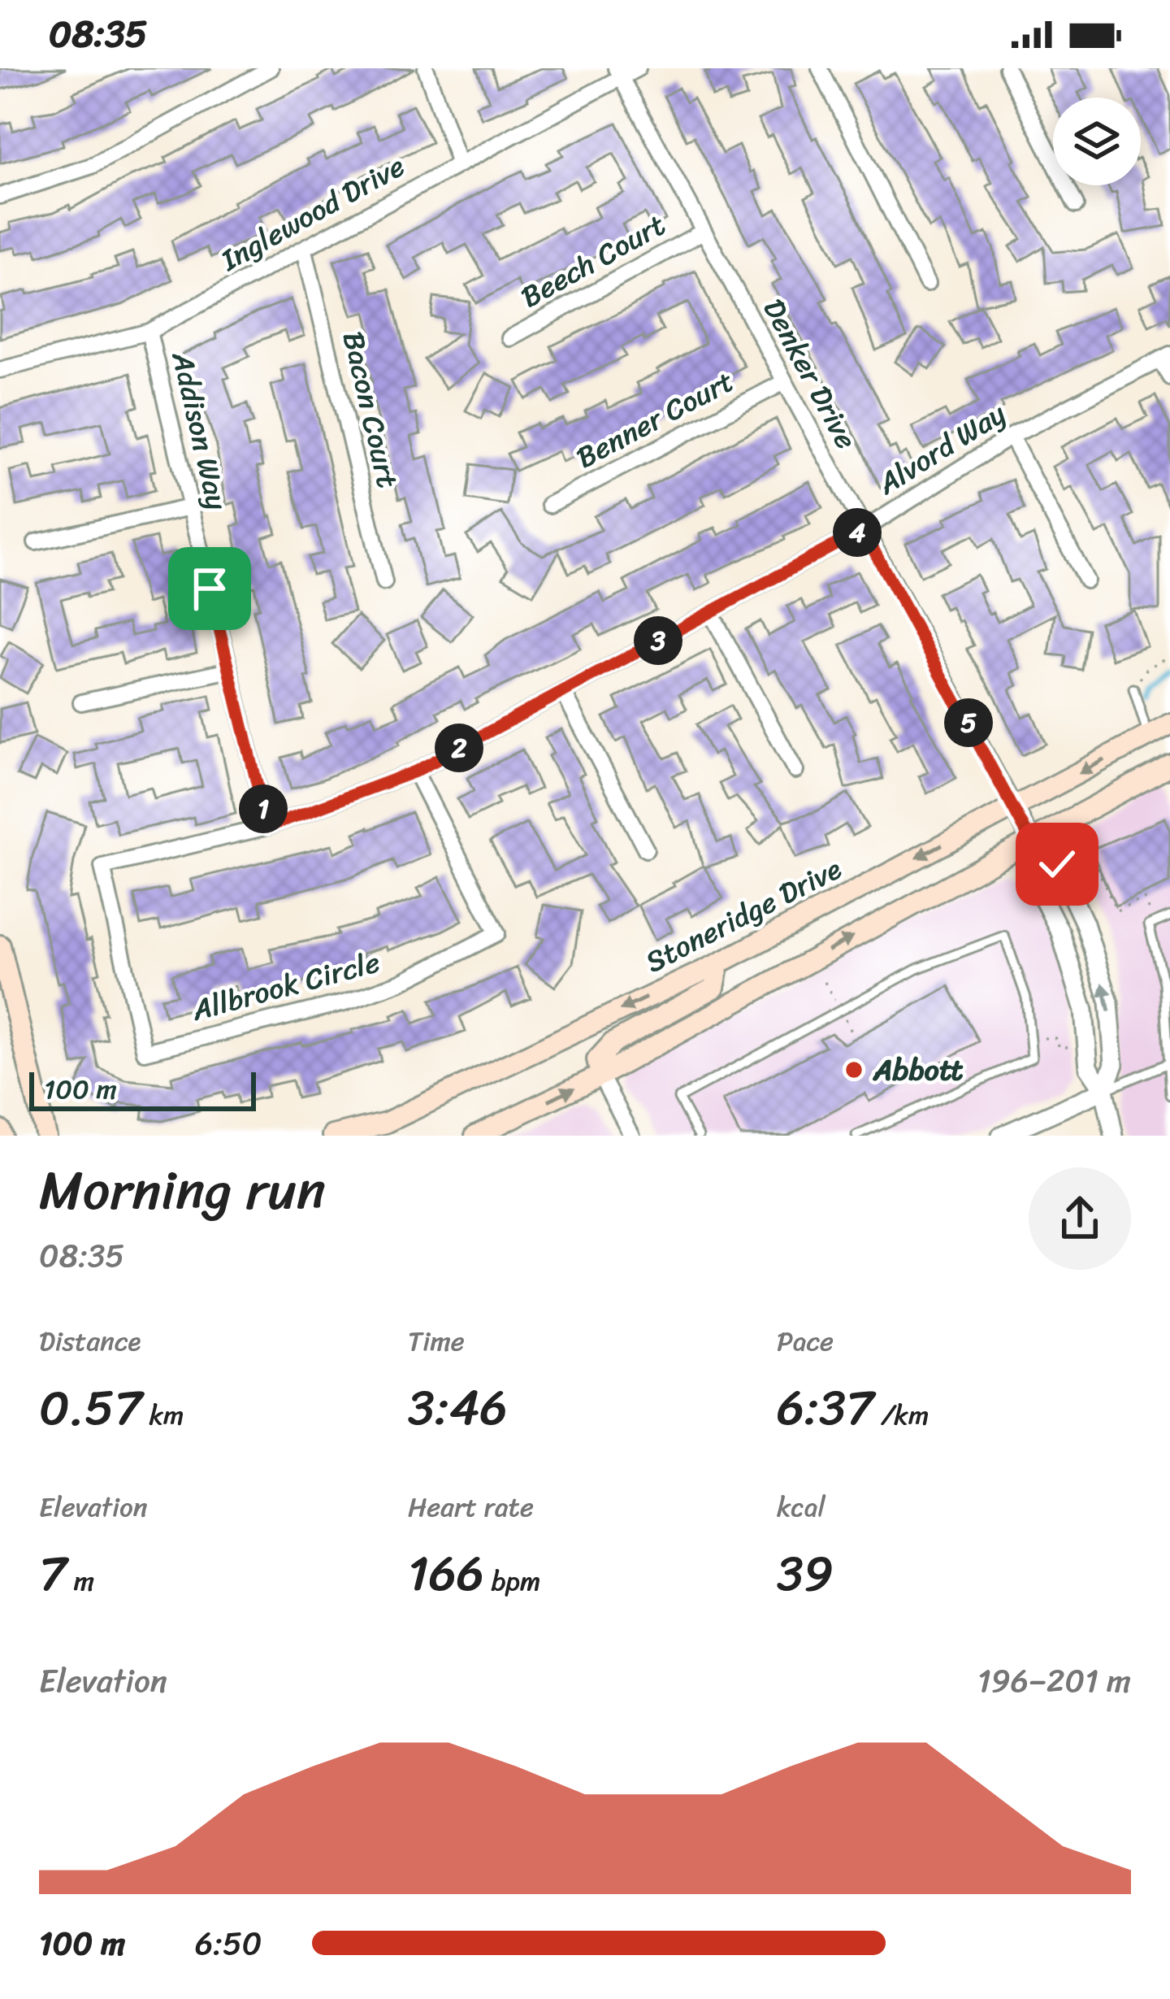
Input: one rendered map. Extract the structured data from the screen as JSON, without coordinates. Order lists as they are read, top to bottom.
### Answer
{
  "streets": {
    "main road": ["Stoneridge Drive"],
    "street": [
      "Inglewood Drive",
      "Beech Court",
      "Denker Drive",
      "Bacon Court",
      "Benner Court",
      "Addison Way",
      "Alvord Way",
      "Allbrook Circle"
    ]
  },
  "crossings": [
    ["Inglewood Drive", "Denker Drive"],
    ["Inglewood Drive", "Bacon Court"],
    ["Inglewood Drive", "Addison Way"],
    ["Beech Court", "Denker Drive"],
    ["Denker Drive", "Benner Court"],
    ["Denker Drive", "Alvord Way"],
    ["Denker Drive", "Stoneridge Drive"],
    ["Addison Way", "Alvord Way"],
    ["Alvord Way", "Allbrook Circle"]
  ],
  "places": ["Abbott"],
  "scale_bar": "100 m",
  "page": {
    "status": "08:35",
    "pins": [
      "4",
      "3",
      "5",
      "2",
      "1"
    ],
    "scale": "100 m",
    "heading": ["Morning run", "08:35"],
    "stats": [
      ["Distance", "0.57 km"],
      ["Time", "3:46"],
      ["Pace", "6:37 /km"],
      ["Elevation", "7 m"],
      ["Heart rate", "166 bpm"],
      ["kcal", "39"]
    ],
    "chart": ["Elevation", "196–201 m"],
    "list": [
      {
        "name": "100 m",
        "note": "6:50"
      }
    ]
  }
}
